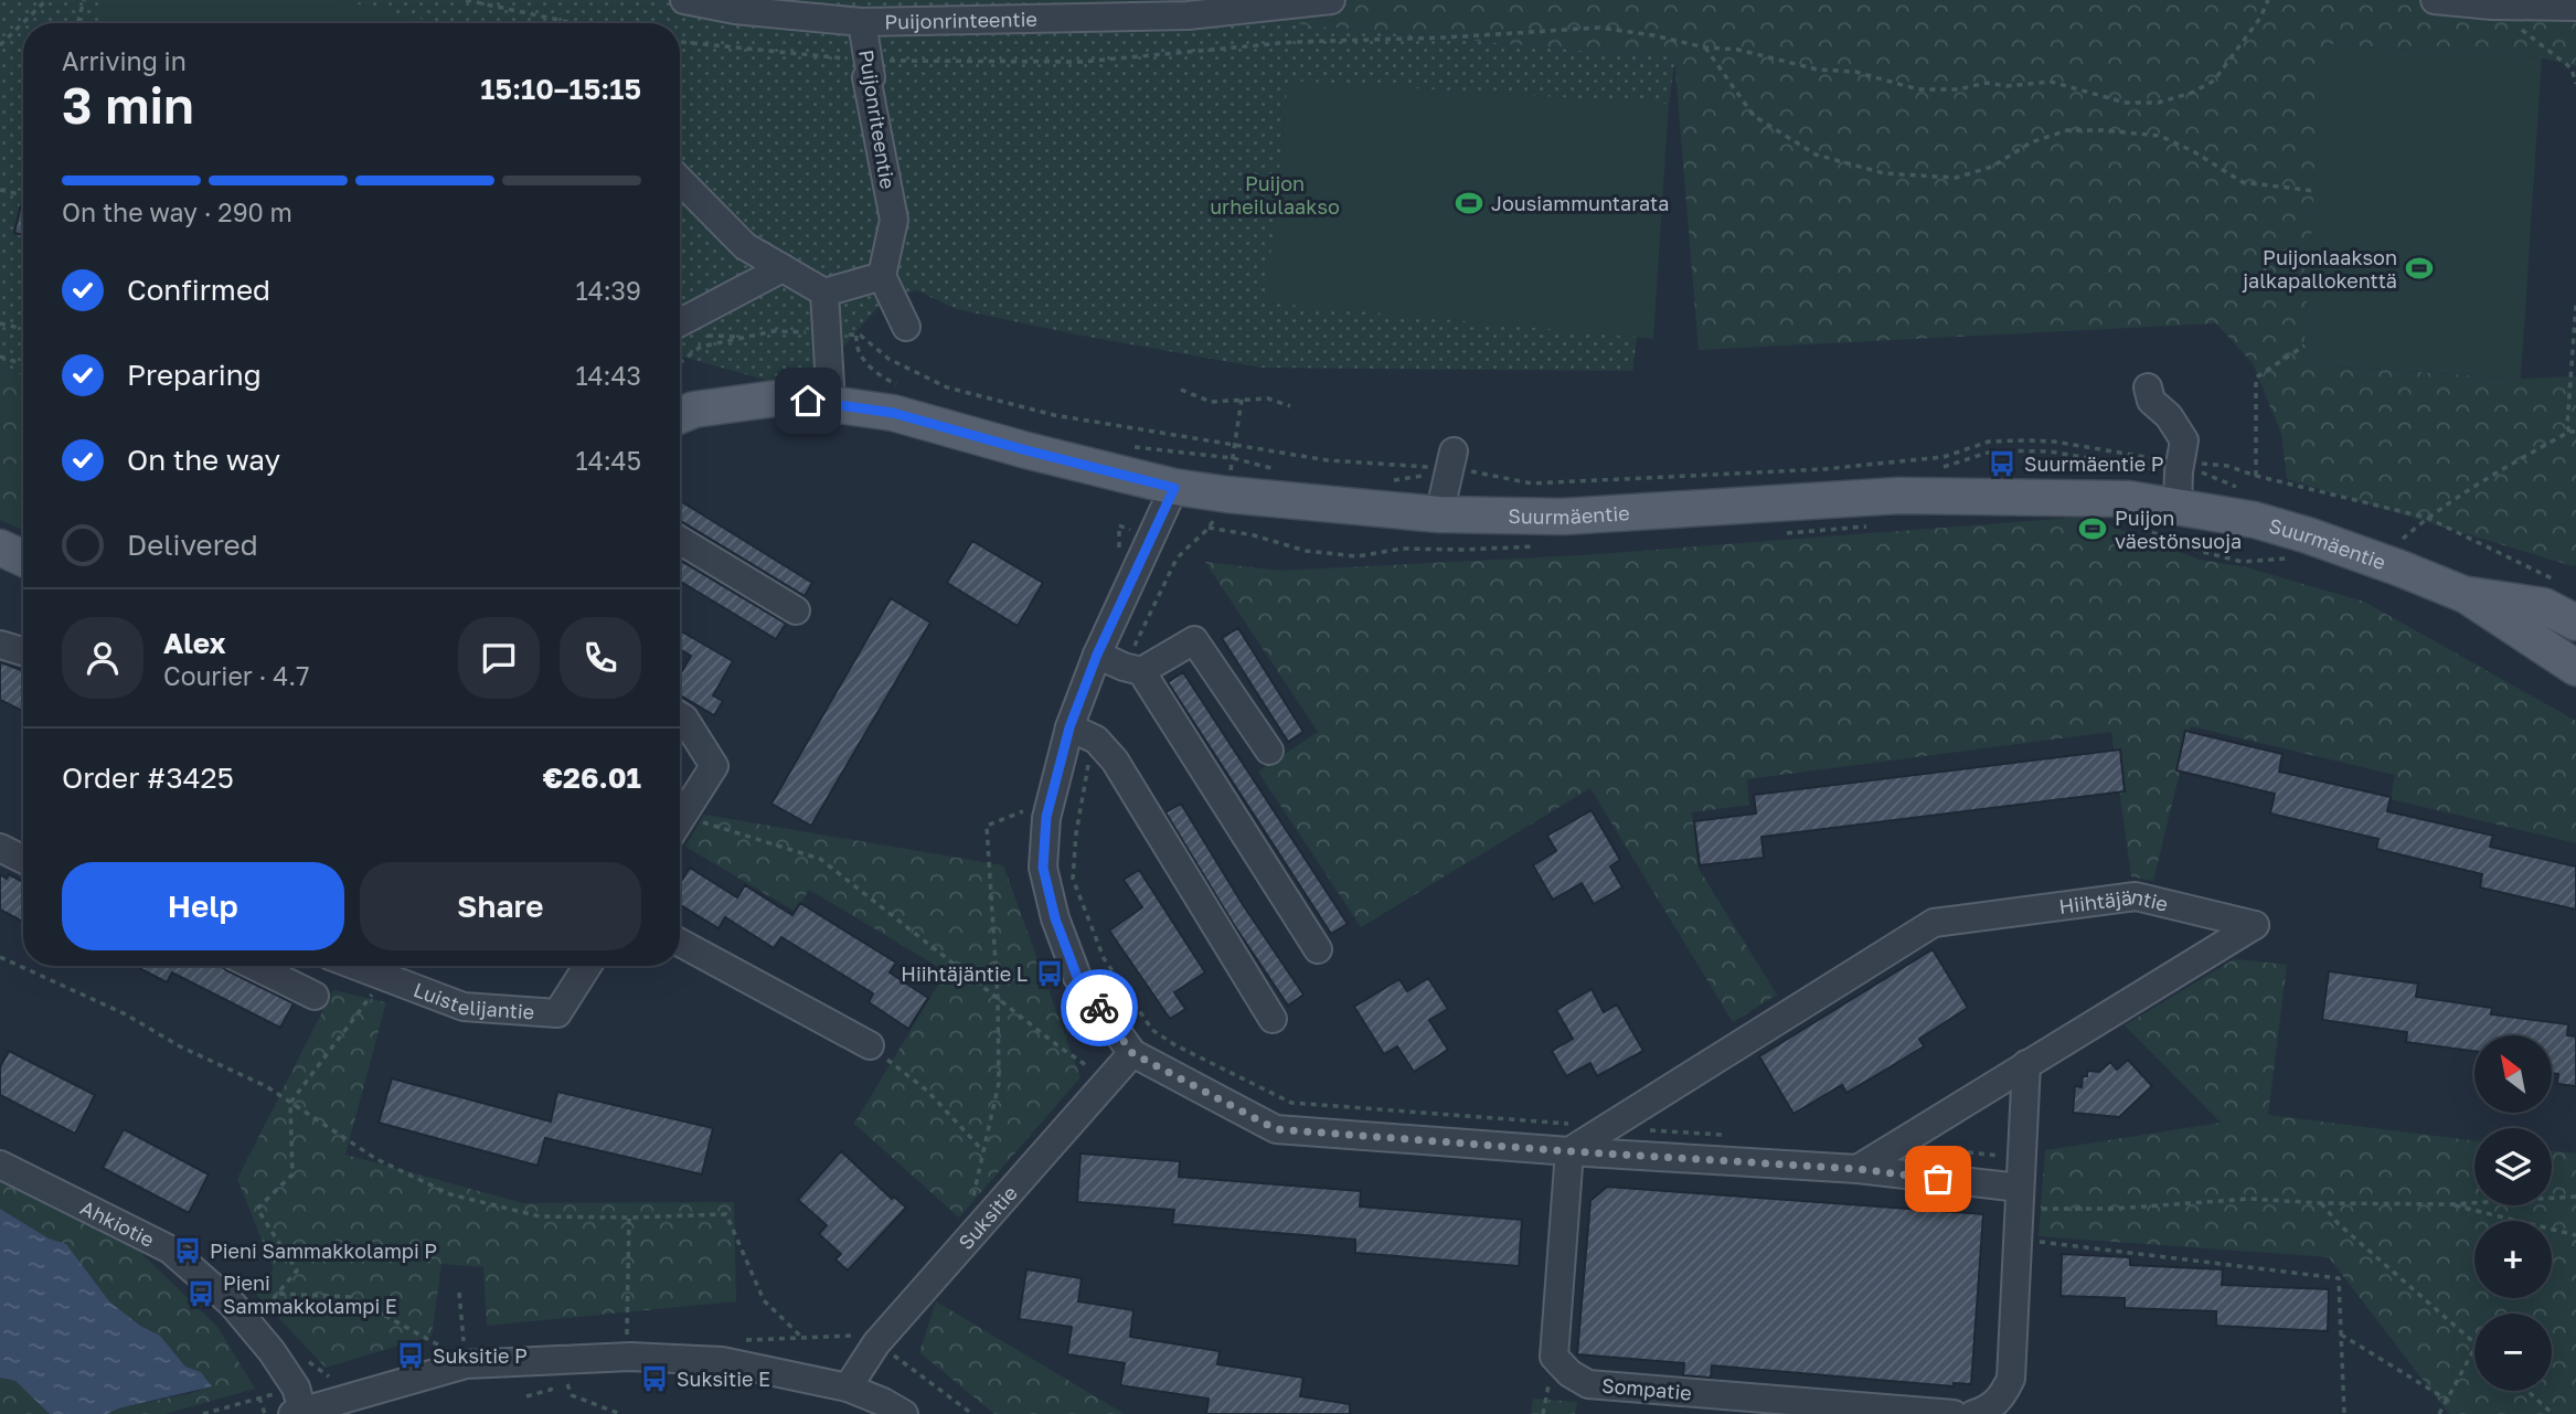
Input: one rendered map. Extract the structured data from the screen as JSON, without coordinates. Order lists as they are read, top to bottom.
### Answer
{
  "streets": {
    "main road": ["Suurmäentie"],
    "street": [
      "Puijonrinteentie",
      "Puijonriteentie",
      "Hiihtäjäntie",
      "Luistelijantie",
      "Suksitie",
      "Ahkiotie",
      "Sompatie"
    ]
  },
  "crossings": [
    ["Puijonrinteentie", "Puijonriteentie"],
    ["Hiihtäjäntie", "Sompatie"]
  ],
  "parks": ["Puijon urheilulaakso"],
  "places": {
    "sports": ["Jousiammuntarata", "Puijonlaakson jalkapallokenttä", "Puijon väestönsuoja"],
    "bus stop": [
      "Suurmäentie P",
      "Hiihtäjäntie L",
      "Pieni Sammakkolampi P",
      "Pieni Sammakkolampi E",
      "Suksitie P",
      "Suksitie E"
    ]
  },
  "north": "top left",
  "page": {
    "heading": ["3 min", "Arriving in", "15:10–15:15"],
    "panel": [
      "Alex",
      "Courier · 4.7",
      "Order #3425",
      "€26.01"
    ],
    "bar": "On the way · 290 m",
    "list": [
      ["Confirmed", "14:39"],
      ["Preparing", "14:43"],
      ["On the way", "14:45"],
      "Delivered"
    ],
    "buttons": ["Help", "Share"],
    "map_buttons": ["+", "−"]
  }
}
